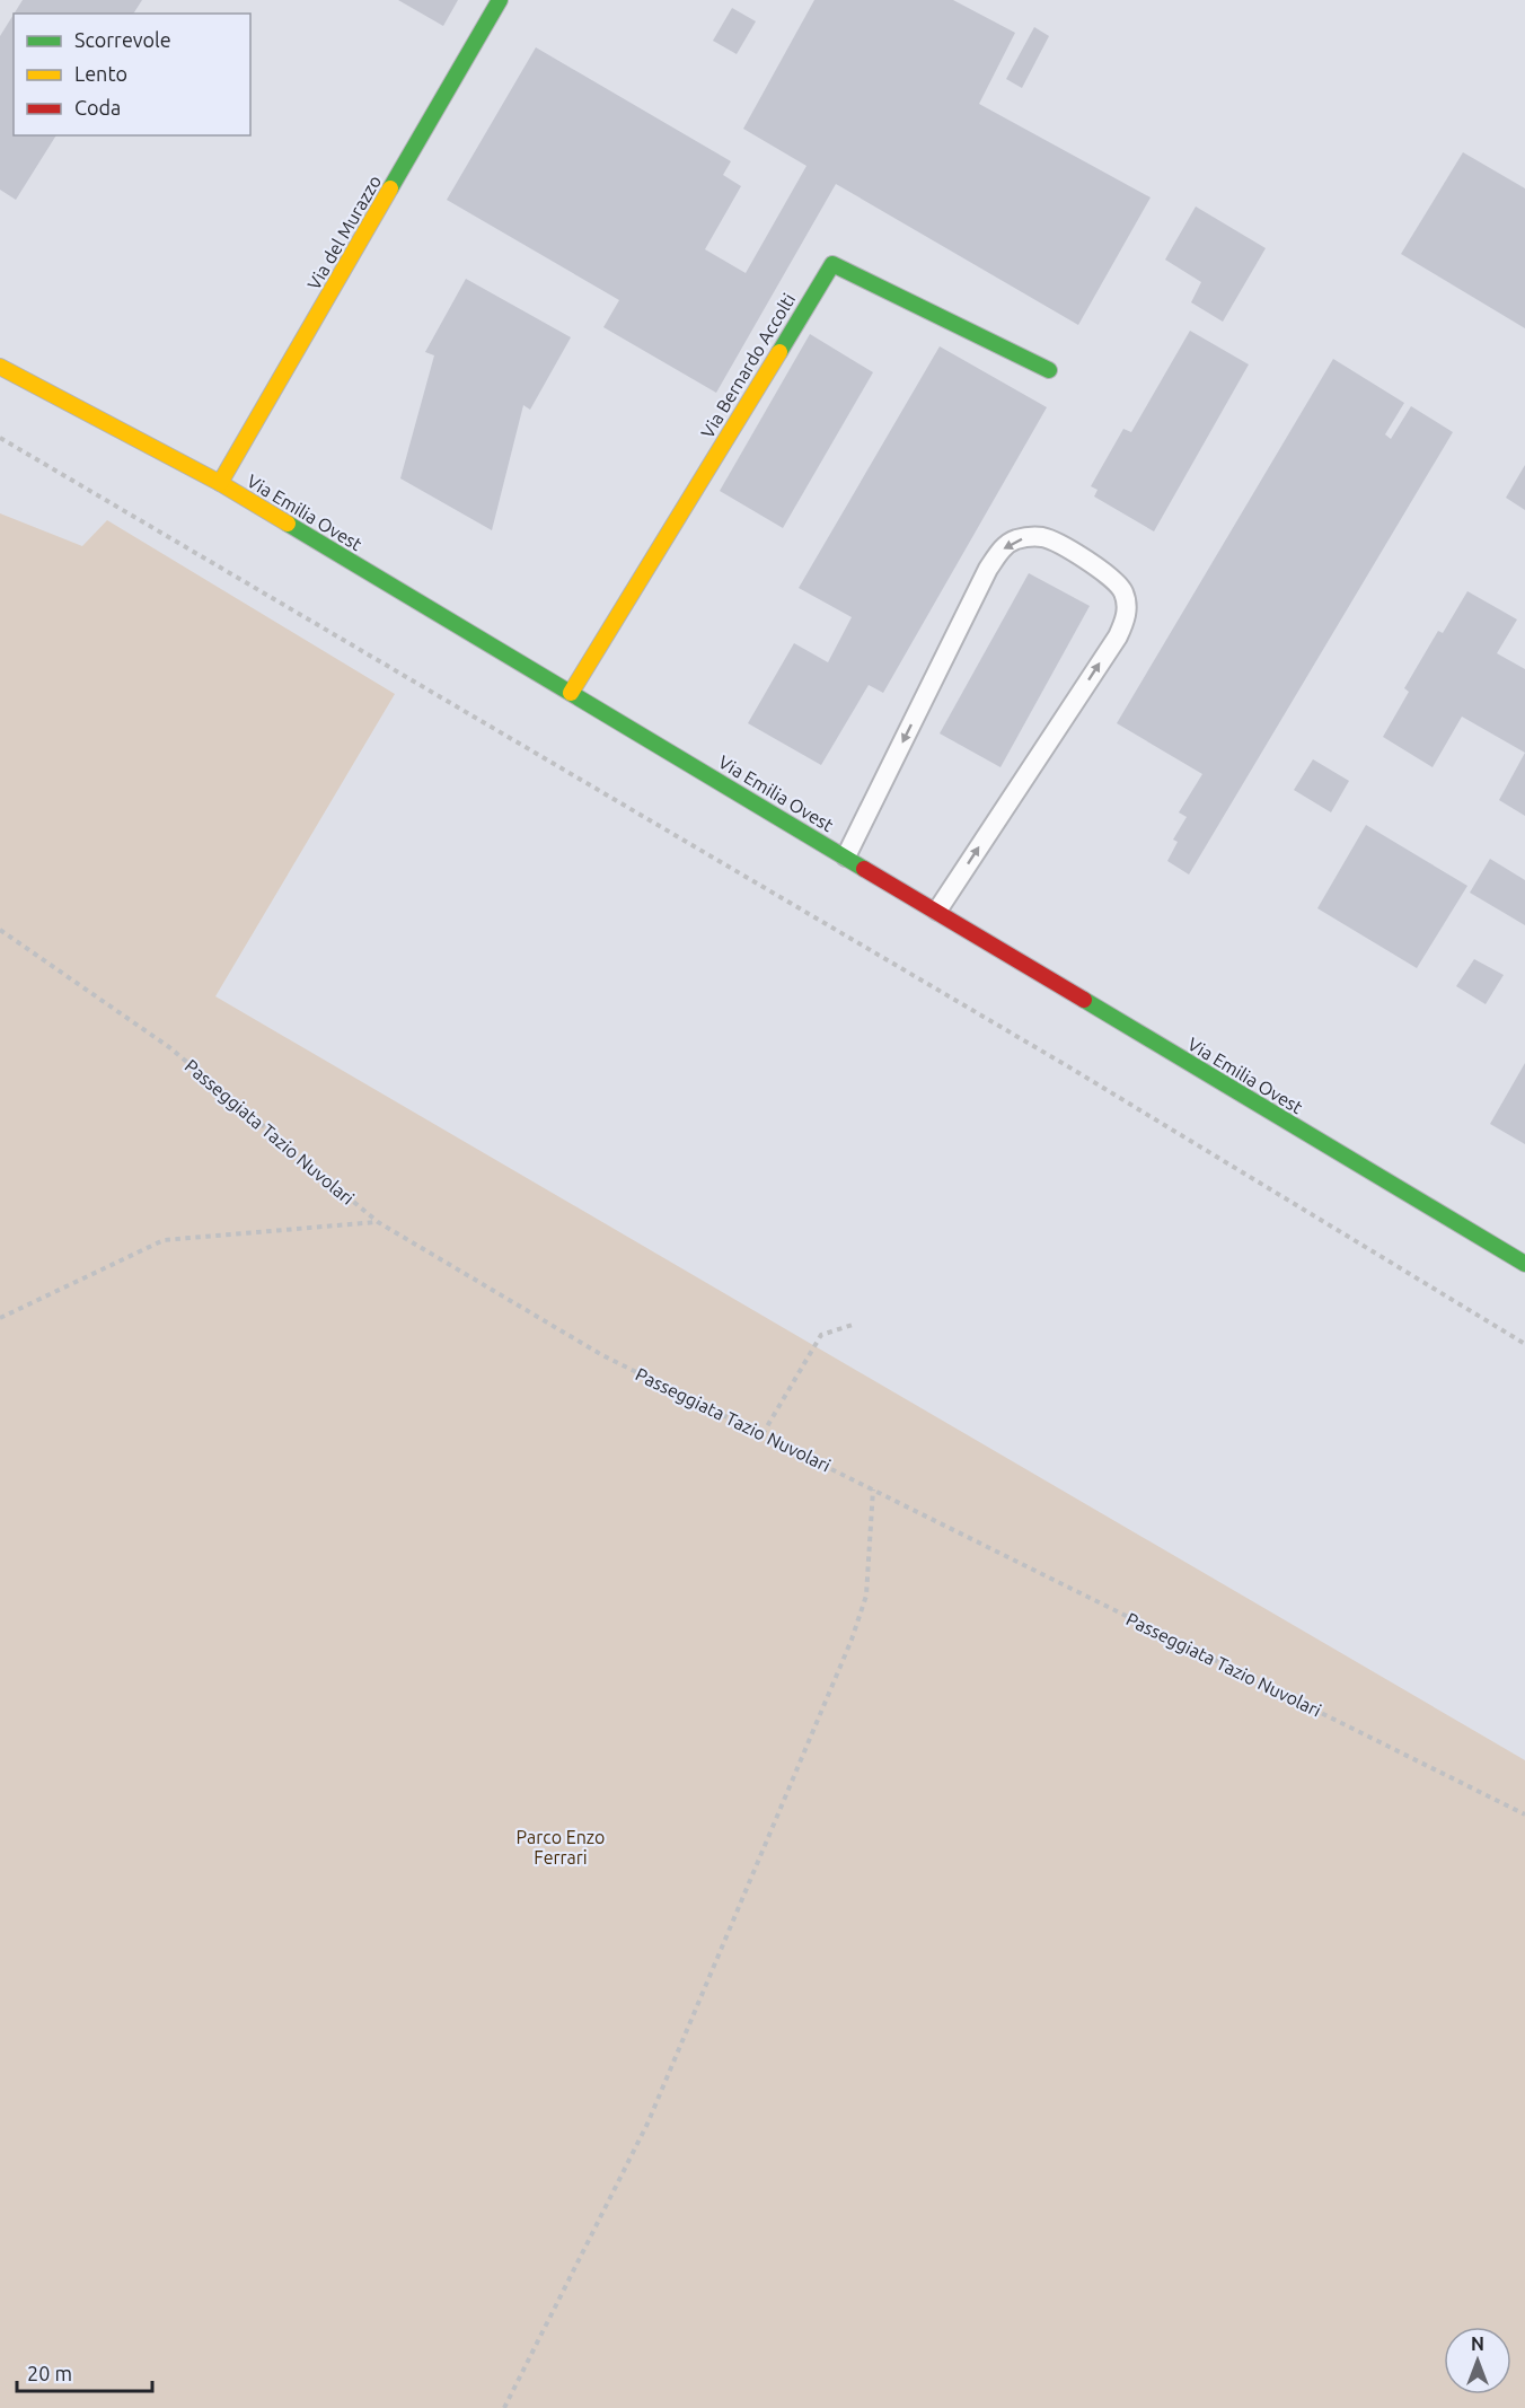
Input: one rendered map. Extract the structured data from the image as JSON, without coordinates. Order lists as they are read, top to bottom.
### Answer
{
  "streets": {
    "main road": ["Via del Murazzo", "Via Bernardo Accolti", "Via Emilia Ovest"],
    "path": ["Passeggiata Tazio Nuvolari"]
  },
  "crossings": [
    ["Via del Murazzo", "Via Emilia Ovest"],
    ["Via Bernardo Accolti", "Via Emilia Ovest"]
  ],
  "parks": ["Parco Enzo Ferrari"],
  "legend": ["Scorrevole", "Lento", "Coda"],
  "scale_bar": "20 m",
  "north": "top"
}
